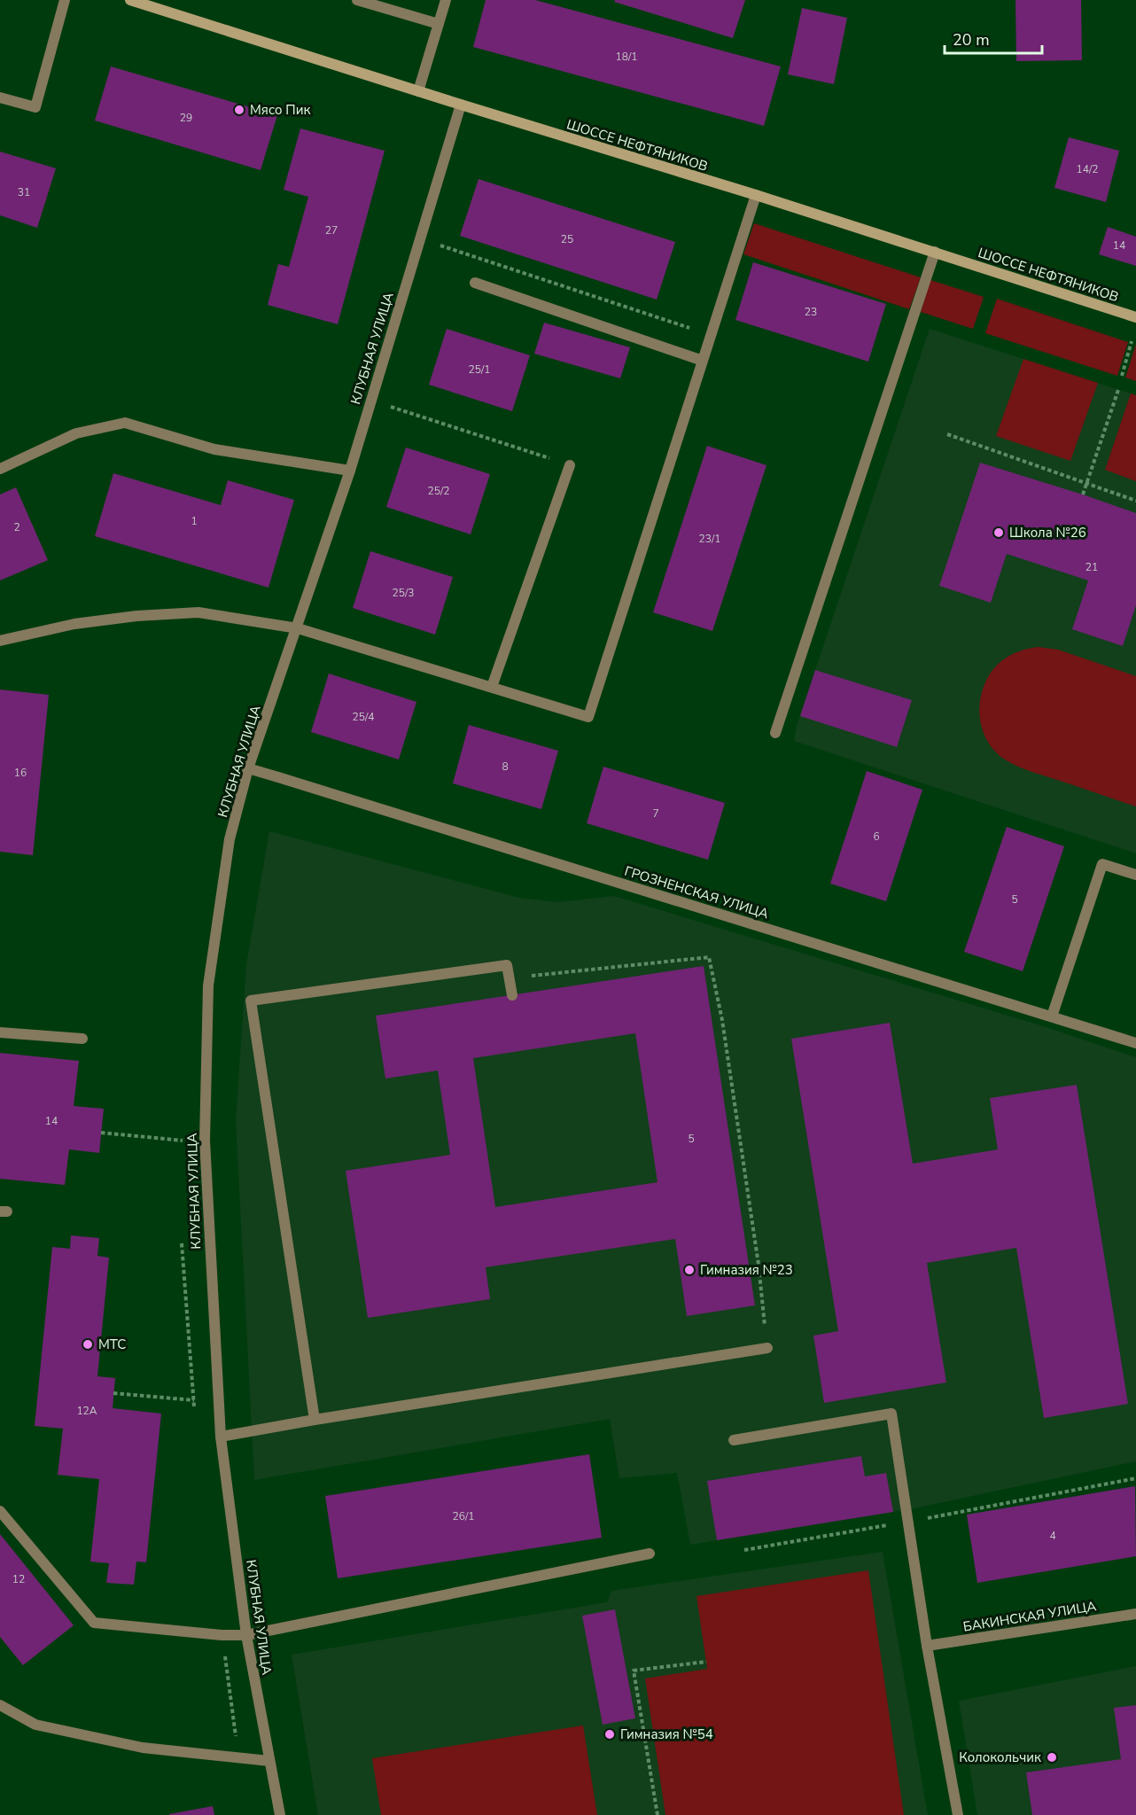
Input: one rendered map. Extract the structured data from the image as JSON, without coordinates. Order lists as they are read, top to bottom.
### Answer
{
  "streets": {
    "main road": ["ШОССЕ НЕФТЯНИКОВ"],
    "street": ["КЛУБНАЯ УЛИЦА", "ГРОЗНЕНСКАЯ УЛИЦА", "БАКИНСКАЯ УЛИЦА"]
  },
  "crossings": [
    ["ШОССЕ НЕФТЯНИКОВ", "КЛУБНАЯ УЛИЦА"],
    ["КЛУБНАЯ УЛИЦА", "ГРОЗНЕНСКАЯ УЛИЦА"]
  ],
  "places": [
    "Мясо Пик",
    "Школа №26",
    "Гимназия №23",
    "МТС",
    "Гимназия №54",
    "Колокольчик"
  ],
  "house_numbers": [
    "18/1",
    "29",
    "14/2",
    "31",
    "27",
    "25",
    "14",
    "23",
    "25/1",
    "25/2",
    "1",
    "2",
    "23/1",
    "21",
    "25/3",
    "25/4",
    "8",
    "16",
    "7",
    "6",
    "5",
    "14",
    "5",
    "12А",
    "26/1",
    "4",
    "12"
  ],
  "scale_bar": "20 m"
}
